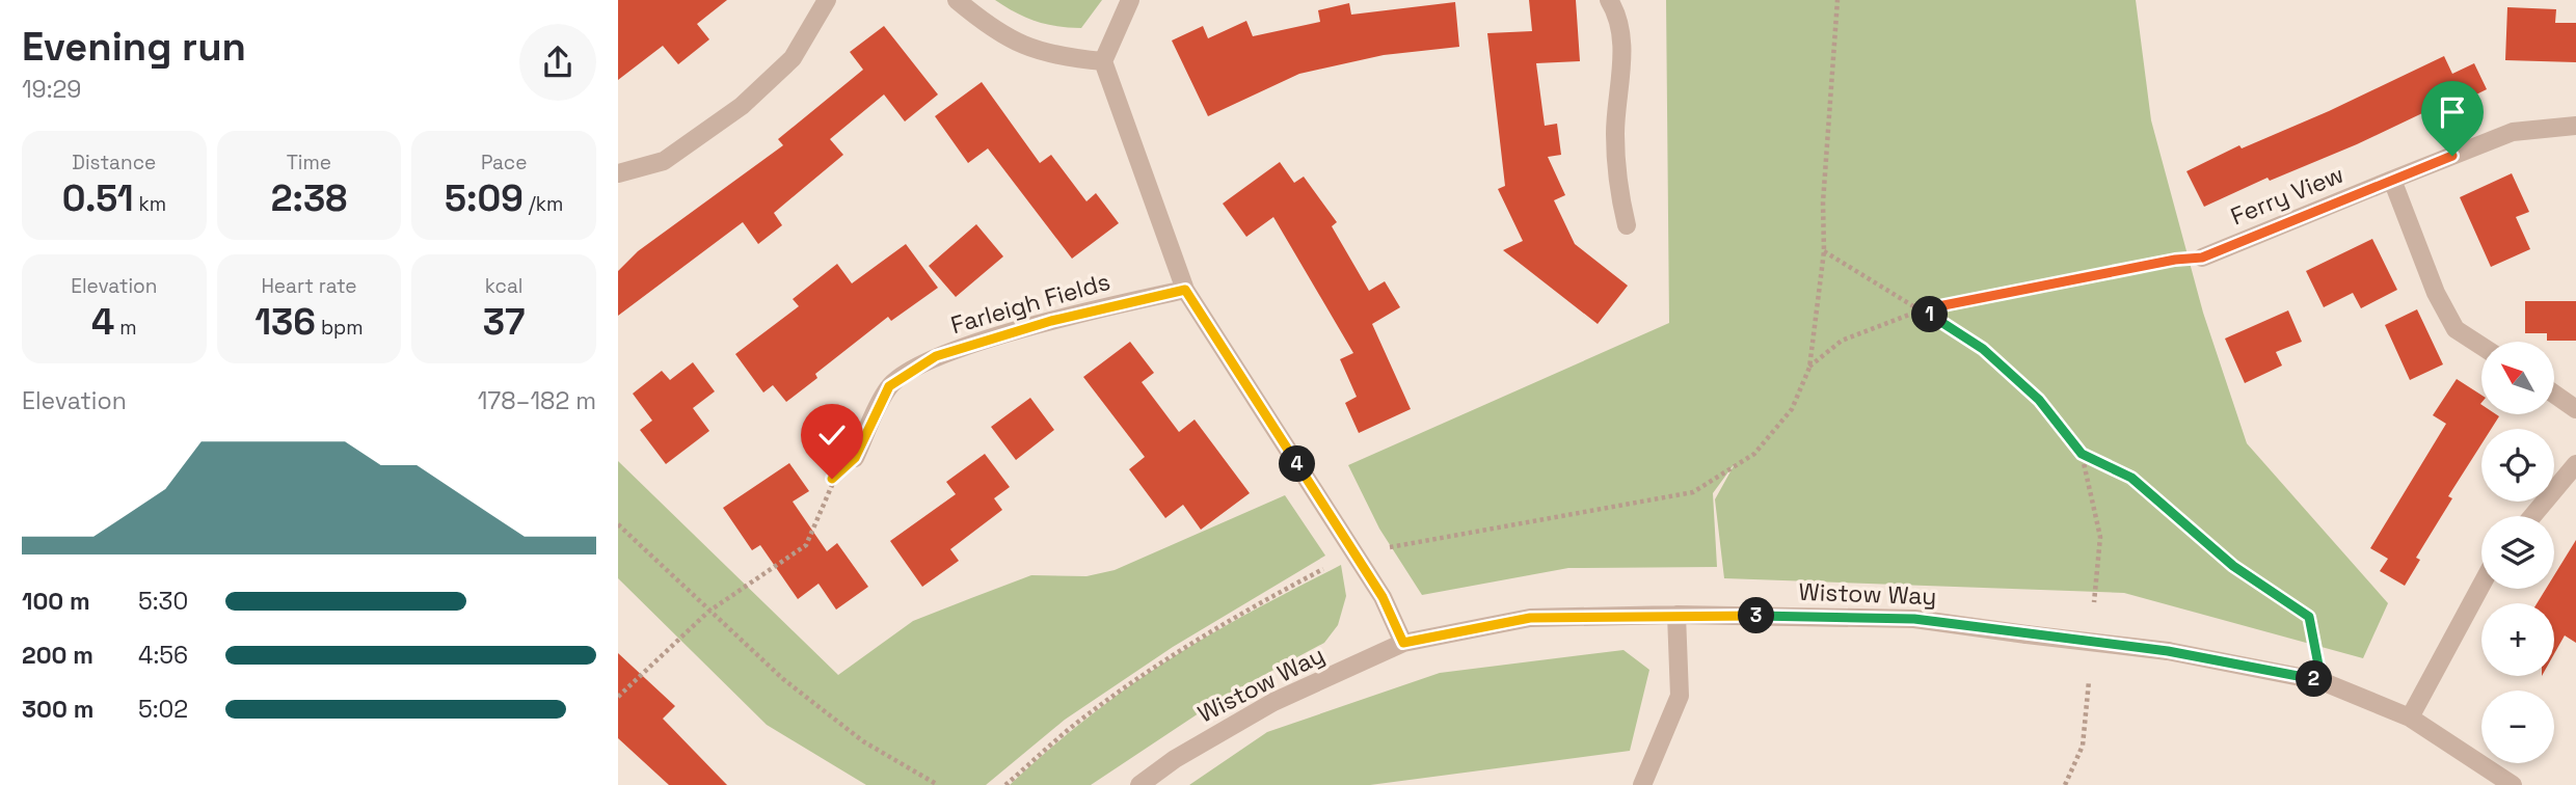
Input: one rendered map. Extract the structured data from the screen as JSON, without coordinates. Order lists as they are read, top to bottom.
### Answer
{
  "streets": {
    "street": ["Ferry View", "Farleigh Fields", "Wistow Way"]
  },
  "north": "top left",
  "page": {
    "heading": ["Evening run", "19:29"],
    "stats": [
      ["Distance", "0.51 km"],
      ["Time", "2:38"],
      ["Pace", "5:09 /km"],
      ["Elevation", "4 m"],
      ["Heart rate", "136 bpm"],
      ["kcal", "37"]
    ],
    "pins": [
      "1",
      "4",
      "3",
      "2"
    ],
    "map_buttons": ["+", "−"],
    "chart": ["Elevation", "178–182 m"],
    "list": [
      {
        "name": "100 m",
        "note": "5:30"
      },
      {
        "name": "200 m",
        "note": "4:56"
      },
      {
        "name": "300 m",
        "note": "5:02"
      }
    ]
  }
}
